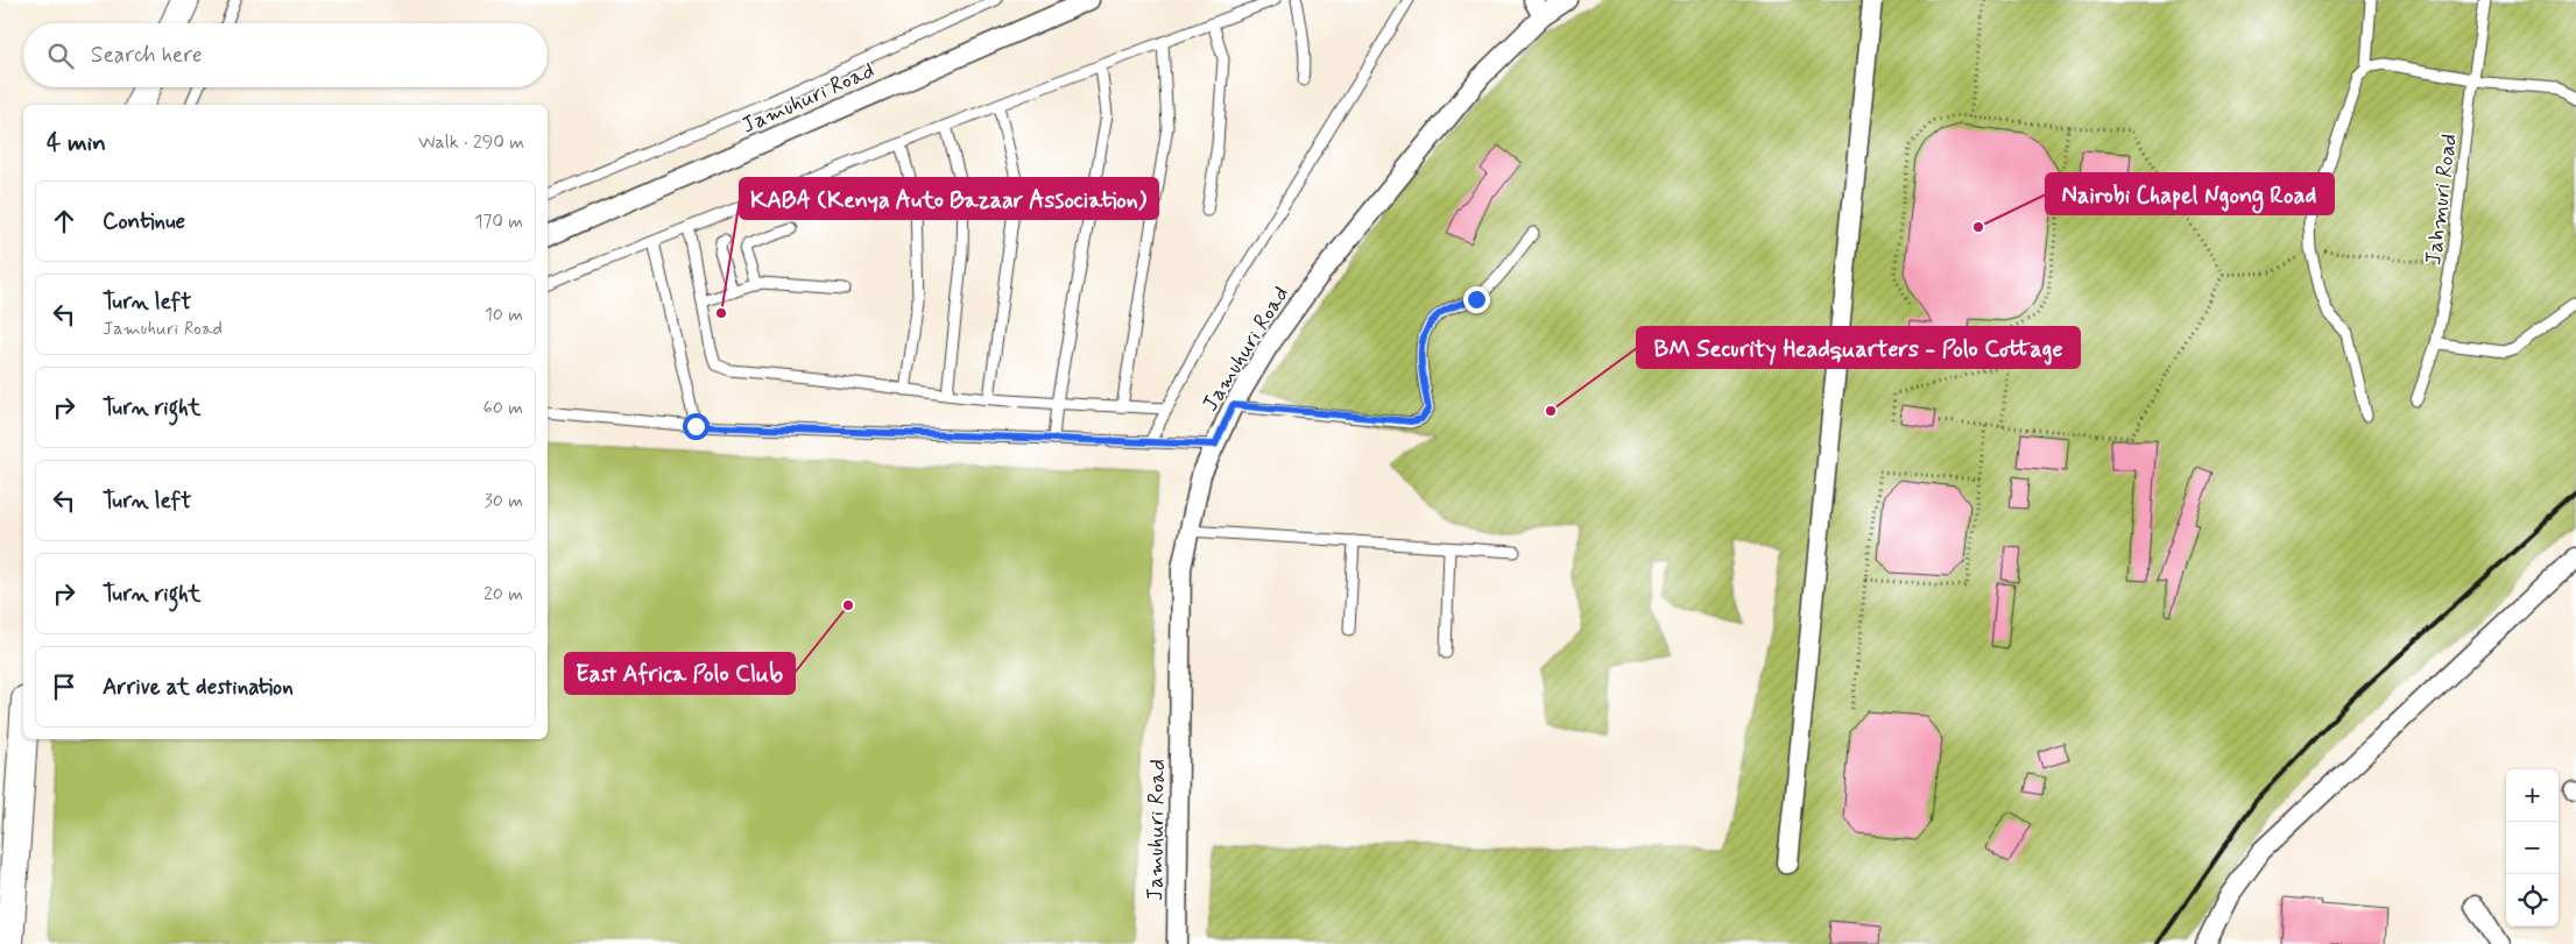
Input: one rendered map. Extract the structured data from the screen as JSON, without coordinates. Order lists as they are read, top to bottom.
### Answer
{
  "streets": {
    "street": ["Jamuhuri Road"],
    "lane": ["Jahmuri Road"]
  },
  "places": [
    "Nairobi Chapel Ngong Road",
    "KABA (Kenya Auto Bazaar Association)",
    "BM Security Headquarters - Polo Cottage",
    "East Africa Polo Club"
  ],
  "page": {
    "search": "Search here",
    "heading": ["4 min", "Walk · 290 m"],
    "list": [
      ["Continue", "170 m"],
      ["Turn left", "Jamuhuri Road", "10 m"],
      ["Turn right", "60 m"],
      ["Turn left", "30 m"],
      ["Turn right", "20 m"],
      "Arrive at destination"
    ],
    "map_buttons": ["+", "−"]
  }
}
